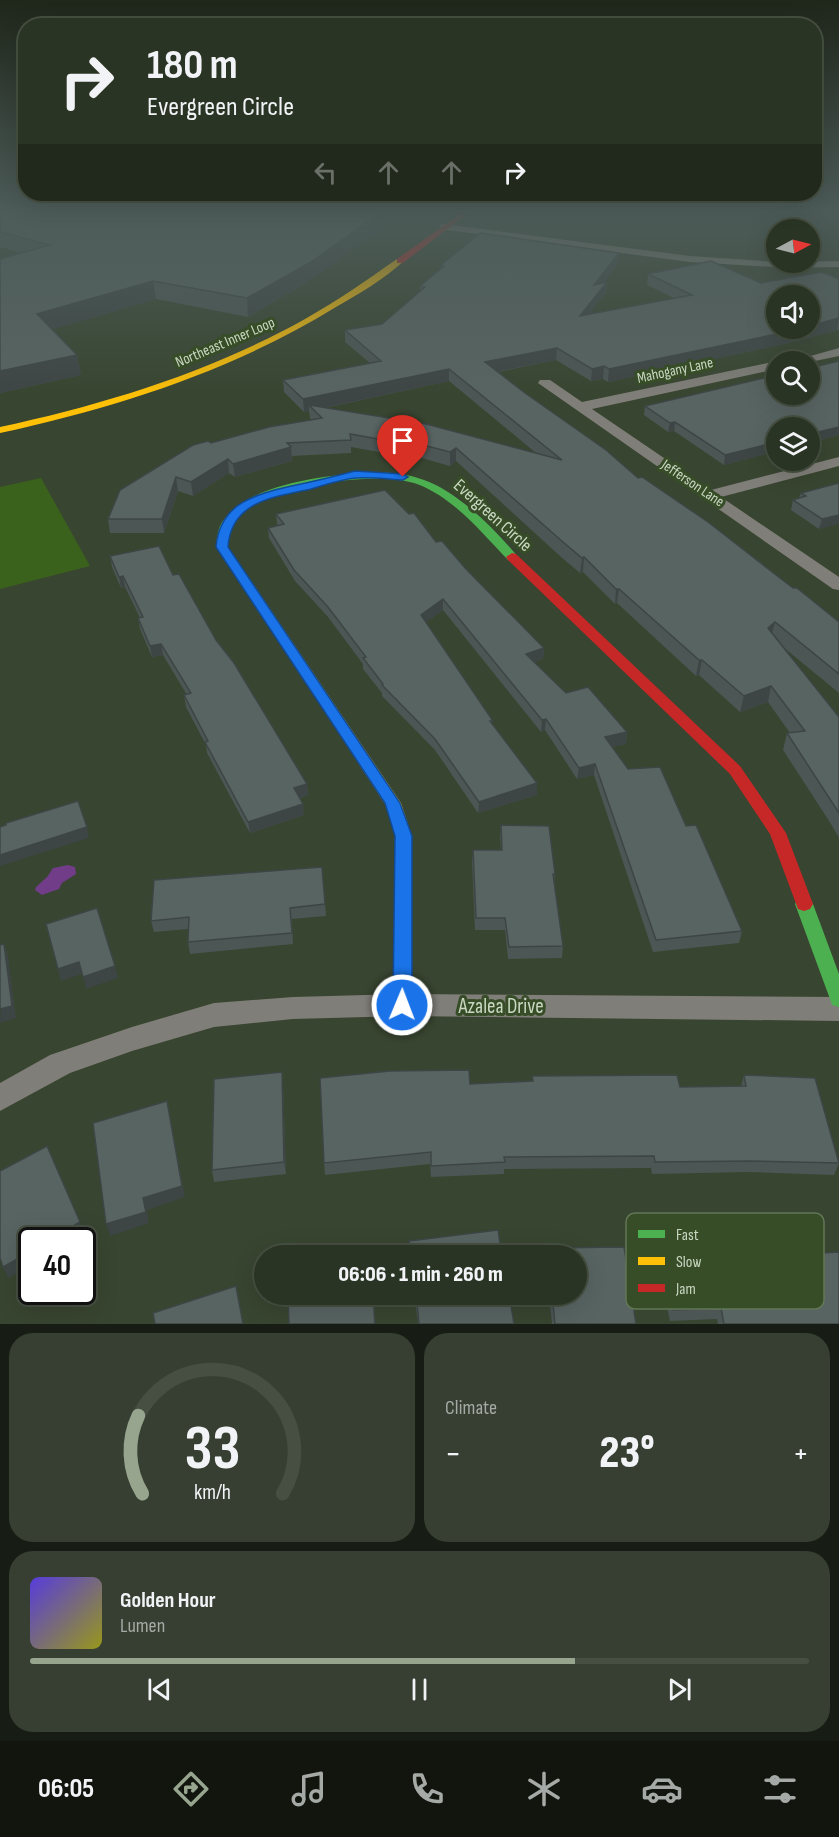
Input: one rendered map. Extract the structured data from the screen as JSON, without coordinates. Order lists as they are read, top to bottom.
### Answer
{
  "streets": {
    "street": [
      "Northeast Inner Loop",
      "Mahogany Lane",
      "Jefferson Lane",
      "Evergreen Circle",
      "Azalea Drive"
    ]
  },
  "crossings": [
    ["Mahogany Lane", "Jefferson Lane"],
    ["Evergreen Circle", "Azalea Drive"]
  ],
  "legend": ["Fast", "Slow", "Jam"],
  "north": "right",
  "page": {
    "turn": ["180 m", "Evergreen Circle"],
    "limit": "40",
    "trip": "06:06 · 1 min · 260 m",
    "tile": "Climate",
    "heat": ["−", "23°", "+"],
    "song": ["Golden Hour", "Lumen"],
    "tabs": "06:05",
    "gauge": ["33", "km/h"]
  }
}
